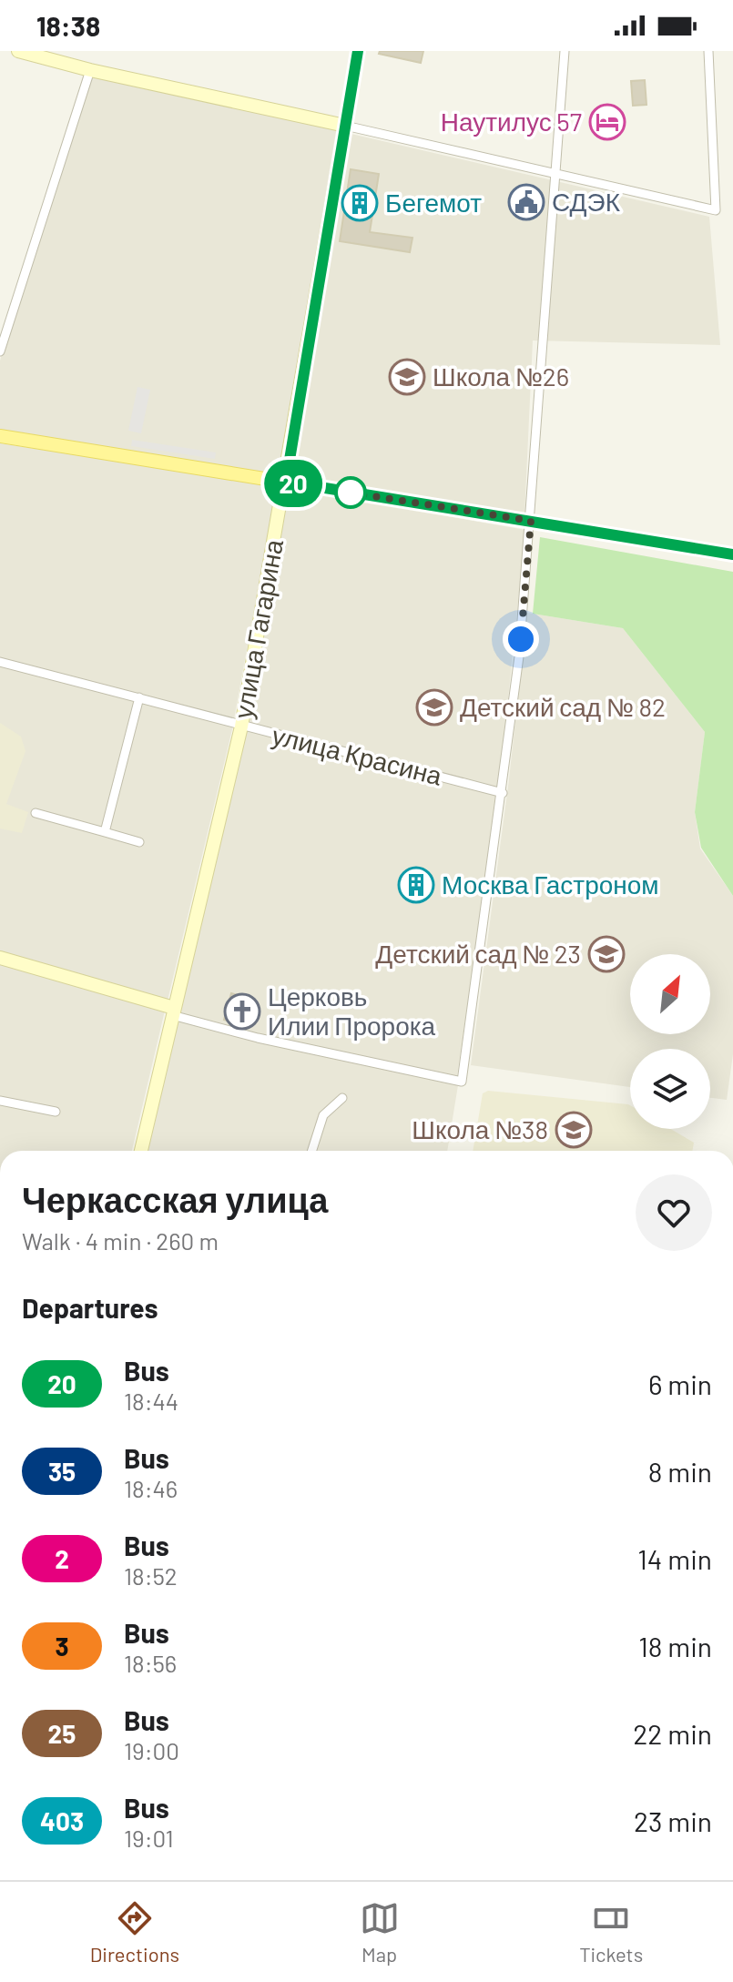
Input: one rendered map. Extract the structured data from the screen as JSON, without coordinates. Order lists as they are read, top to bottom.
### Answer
{
  "streets": {
    "street": ["улица Гагарина", "улица Красина"]
  },
  "crossings": [
    ["улица Гагарина", "улица Красина"]
  ],
  "places": {
    "hotel": ["Наутилус 57"],
    "public building": ["СДЭК"],
    "building": ["Бегемот", "Москва Гастроном"],
    "school or university": [
      "Школа №26",
      "Детский сад № 82",
      "Детский сад № 23",
      "Школа №38"
    ],
    "church": ["Церковь Илии Пророка"]
  },
  "lines": ["bus line 20"],
  "north": "top right",
  "page": {
    "status": "18:38",
    "on_map": "20",
    "heading": [
      ["Черкасская улица", "Walk · 4 min · 260 m"],
      "Departures"
    ],
    "list": [
      {
        "mark": "20",
        "name": "Bus",
        "note": "18:44",
        "value": "6 min"
      },
      {
        "mark": "35",
        "name": "Bus",
        "note": "18:46",
        "value": "8 min"
      },
      {
        "mark": "2",
        "name": "Bus",
        "note": "18:52",
        "value": "14 min"
      },
      {
        "mark": "3",
        "name": "Bus",
        "note": "18:56",
        "value": "18 min"
      },
      {
        "mark": "25",
        "name": "Bus",
        "note": "19:00",
        "value": "22 min"
      },
      {
        "mark": "403",
        "name": "Bus",
        "note": "19:01",
        "value": "23 min"
      }
    ],
    "tabs": ["Directions", "Map", "Tickets"]
  }
}
